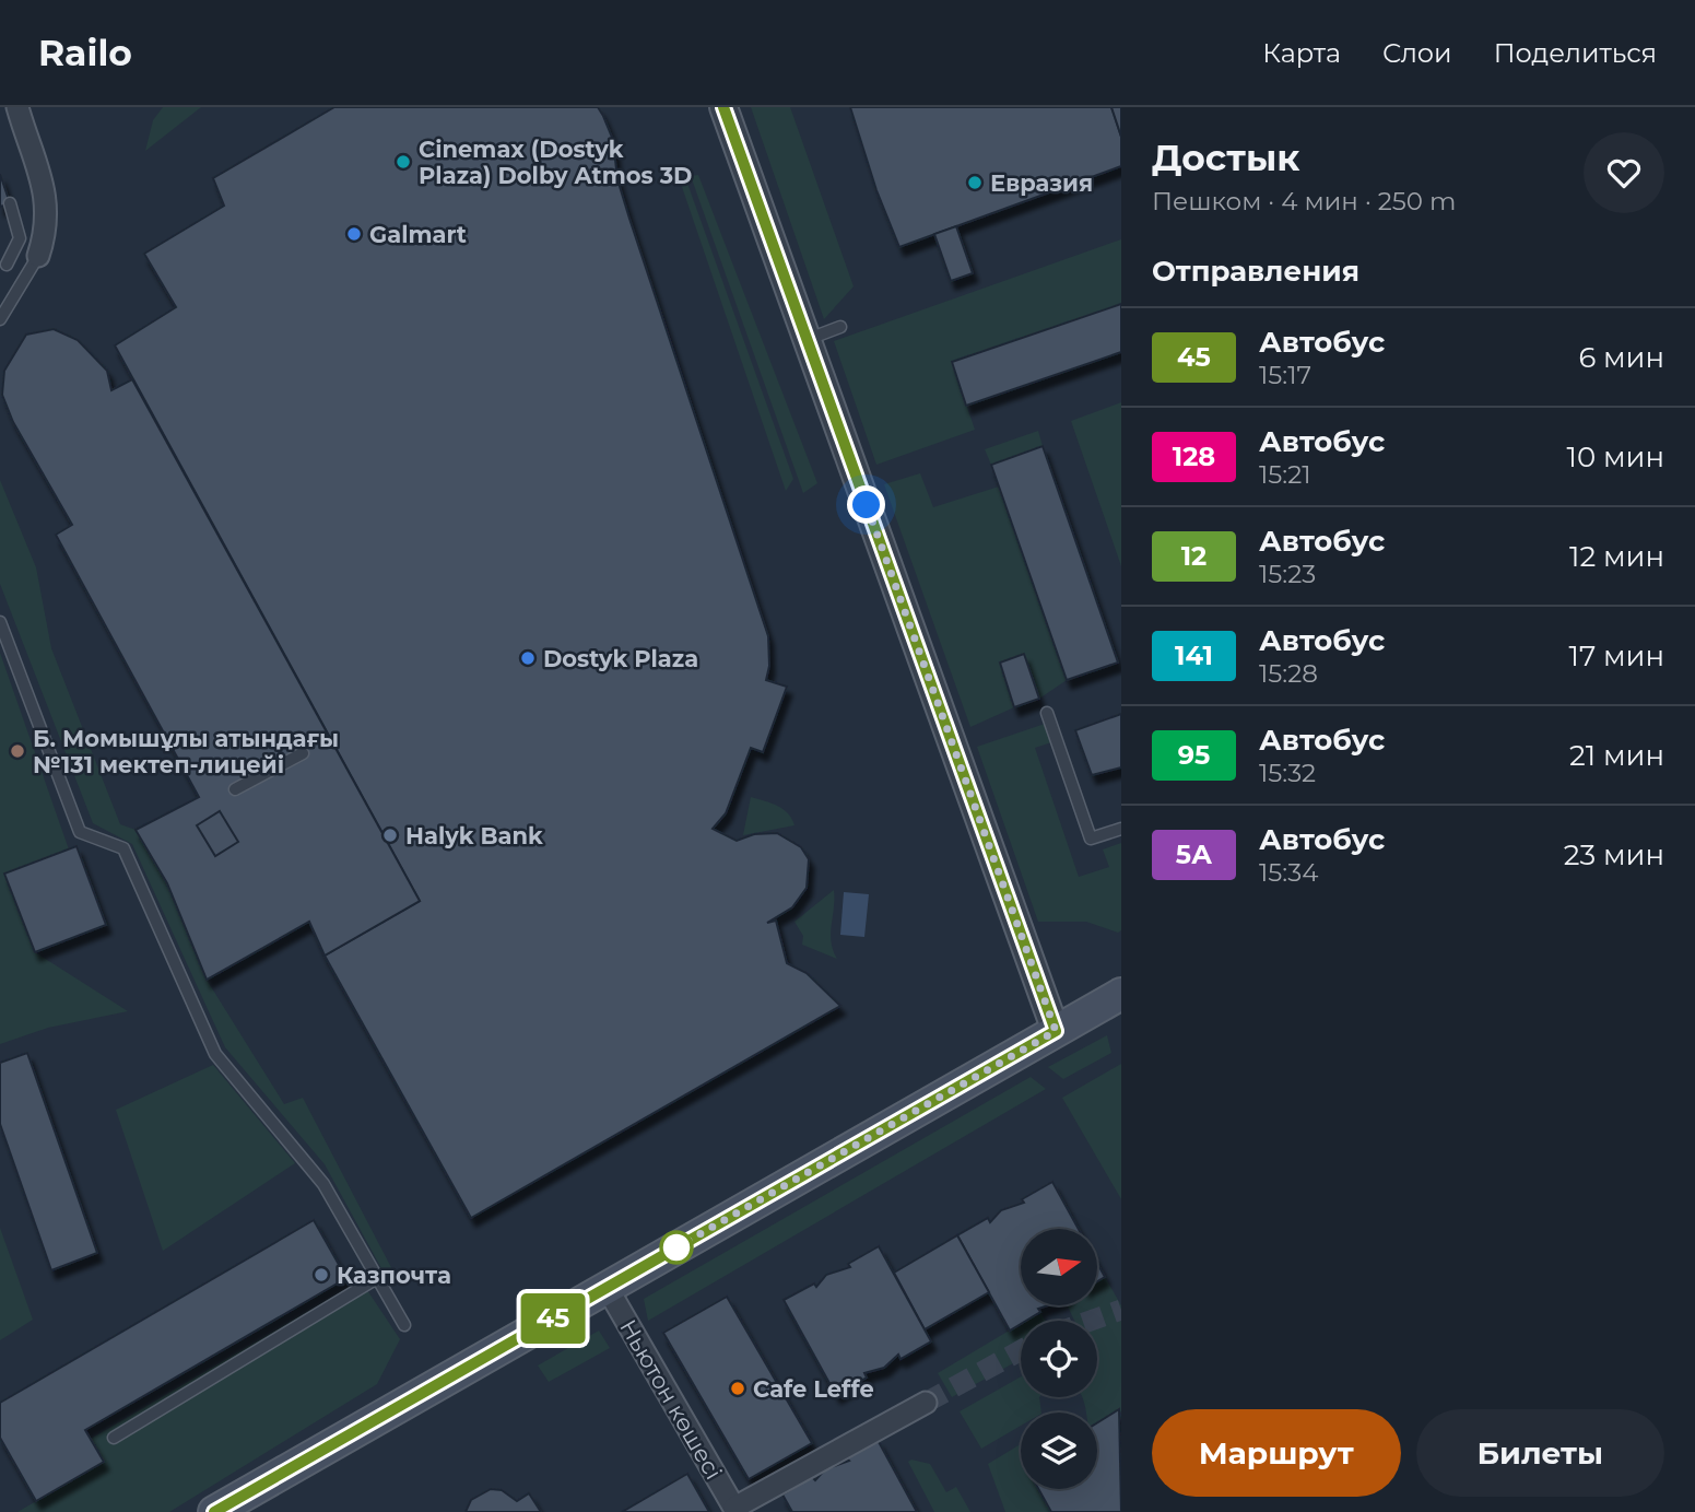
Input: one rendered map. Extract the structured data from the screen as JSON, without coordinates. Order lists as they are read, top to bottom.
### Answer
{
  "streets": {
    "street": ["Ньютон көшесі"]
  },
  "places": [
    "Cinemax (Dostyk Plaza) Dolby Atmos 3D",
    "Евразия",
    "Galmart",
    "Dostyk Plaza",
    "Б. Момышұлы атындағы №131 мектеп-лицейі",
    "Halyk Bank",
    "Казпочта",
    "Cafe Leffe"
  ],
  "lines": ["bus line 45"],
  "north": "right",
  "page": {
    "header": "Railo",
    "nav": ["Карта", "Слои", "Поделиться"],
    "on_map": "45",
    "heading": [
      ["Достык", "Пешком · 4 мин · 250 m"],
      "Отправления"
    ],
    "list": [
      {
        "mark": "45",
        "name": "Автобус",
        "note": "15:17",
        "value": "6 мин"
      },
      {
        "mark": "128",
        "name": "Автобус",
        "note": "15:21",
        "value": "10 мин"
      },
      {
        "mark": "12",
        "name": "Автобус",
        "note": "15:23",
        "value": "12 мин"
      },
      {
        "mark": "141",
        "name": "Автобус",
        "note": "15:28",
        "value": "17 мин"
      },
      {
        "mark": "95",
        "name": "Автобус",
        "note": "15:32",
        "value": "21 мин"
      },
      {
        "mark": "5А",
        "name": "Автобус",
        "note": "15:34",
        "value": "23 мин"
      }
    ],
    "buttons": ["Маршрут", "Билеты"]
  }
}
